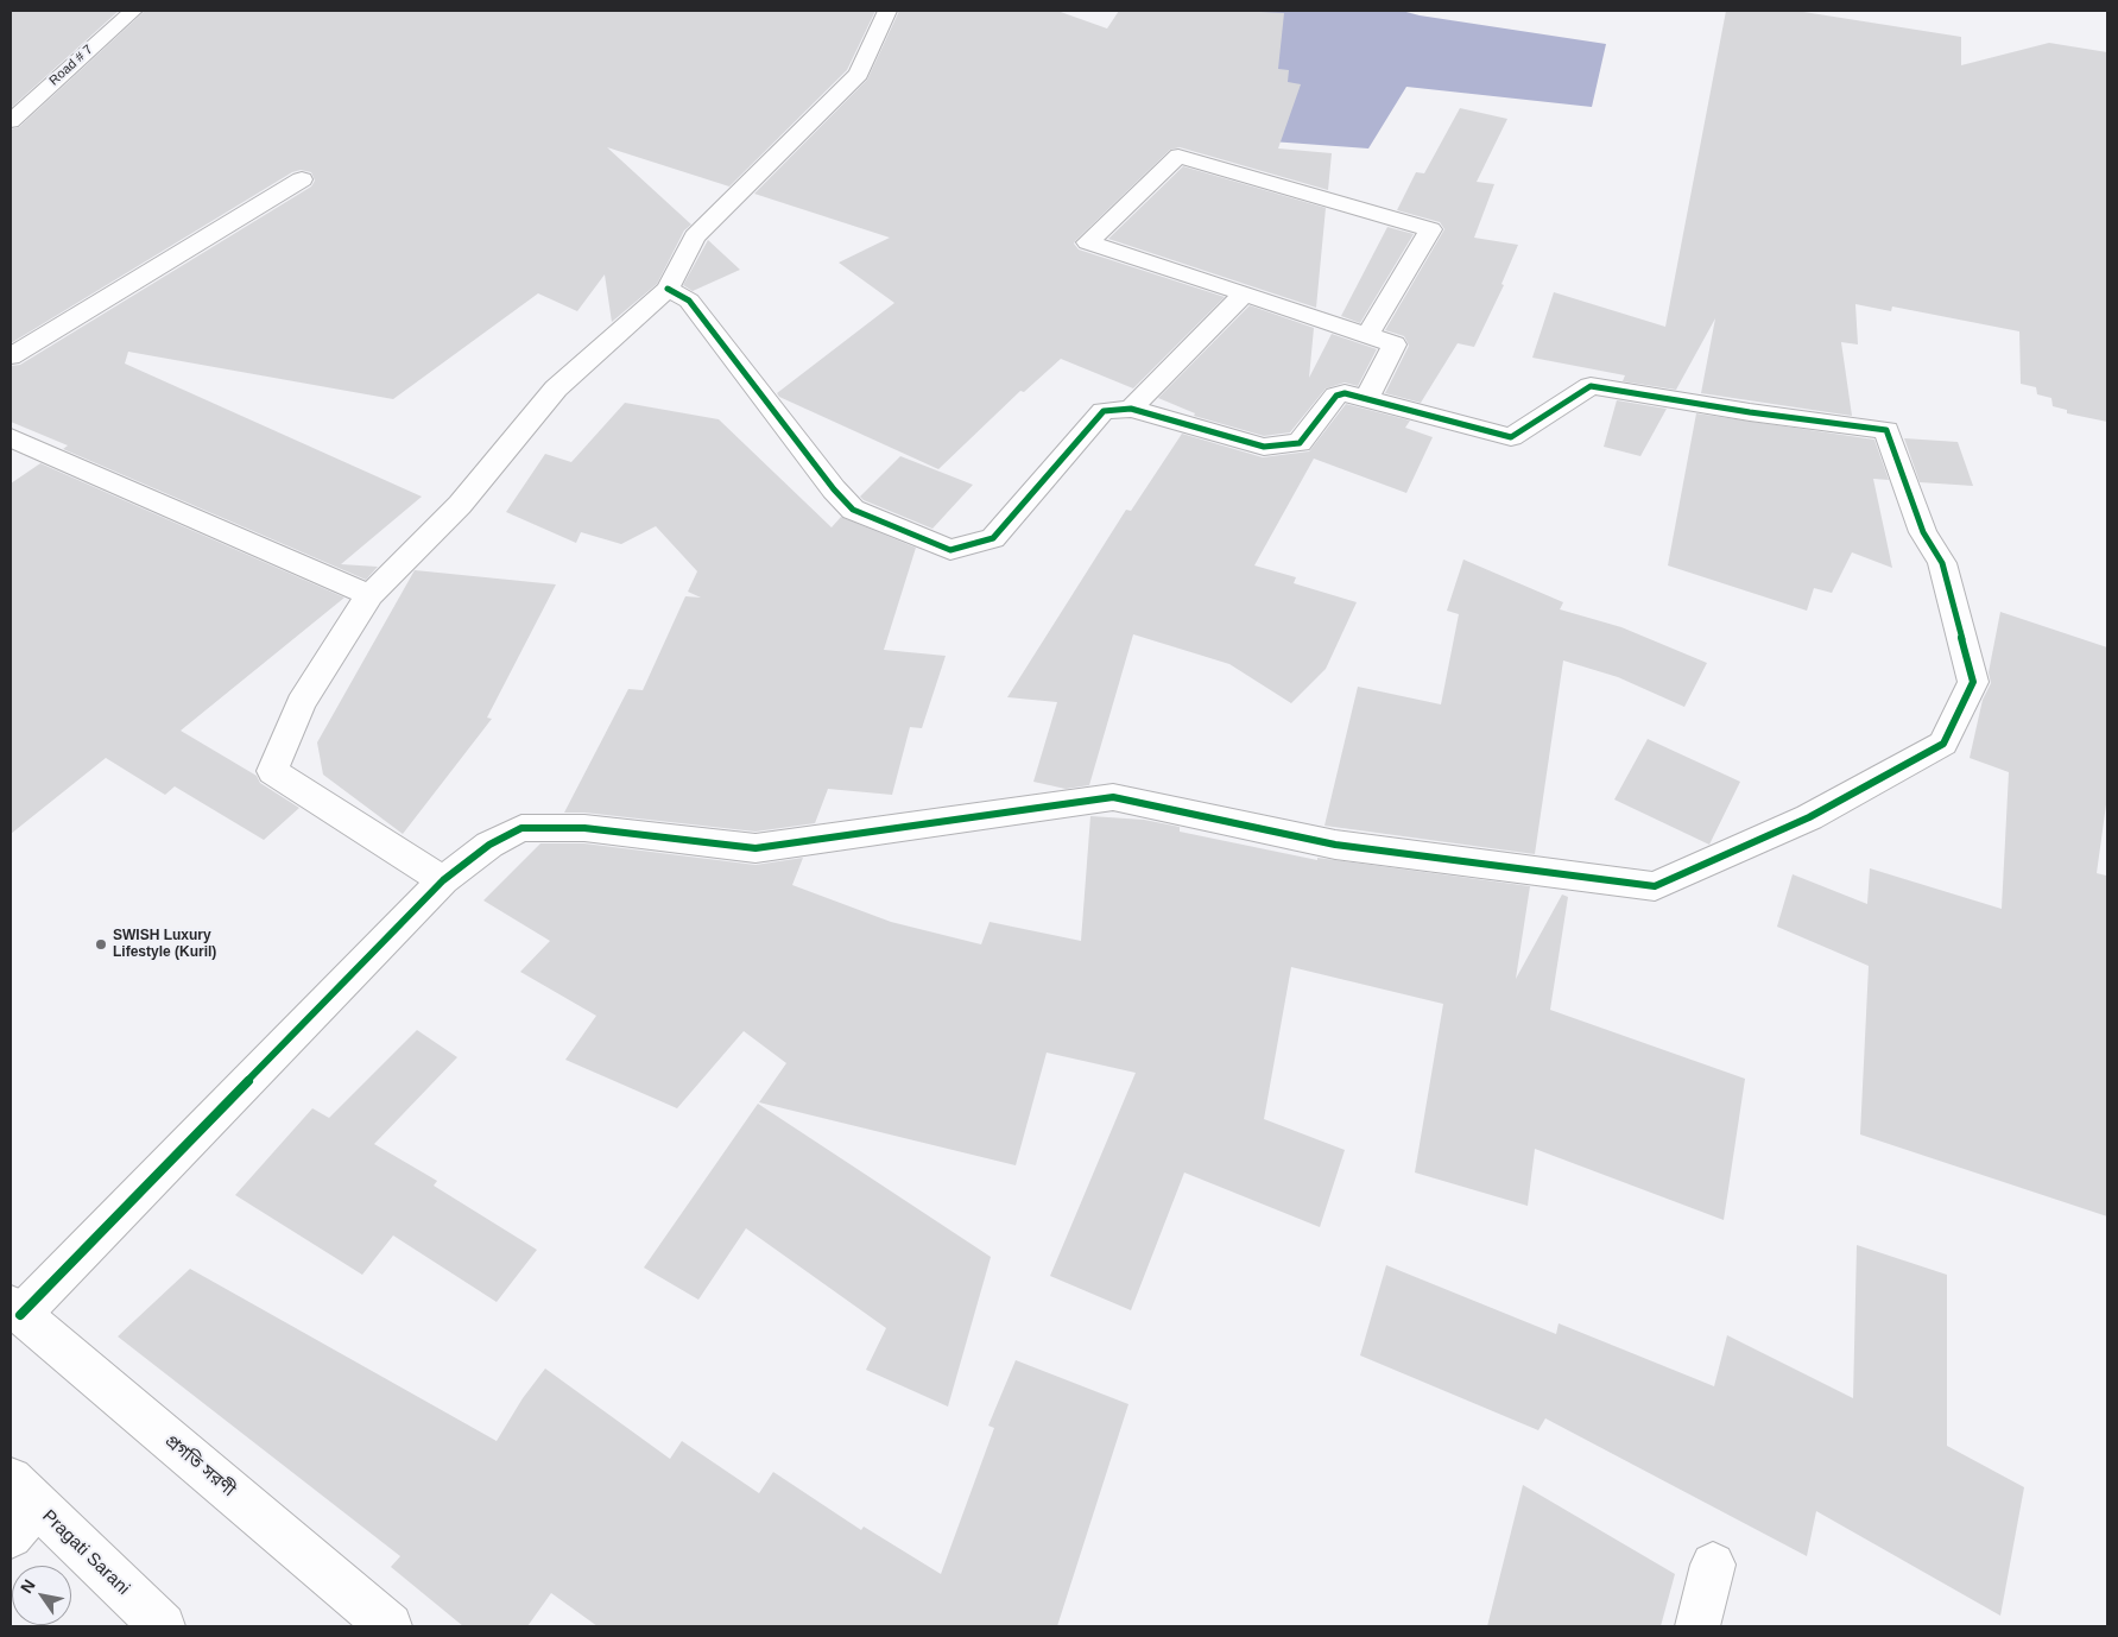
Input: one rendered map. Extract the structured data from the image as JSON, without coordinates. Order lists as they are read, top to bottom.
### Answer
{
  "streets": {
    "street": ["Road # 7", "প্রগতি সরণী", "Pragati Sarani"]
  },
  "places": ["SWISH Luxury Lifestyle (Kuril)"],
  "north": "top left"
}
